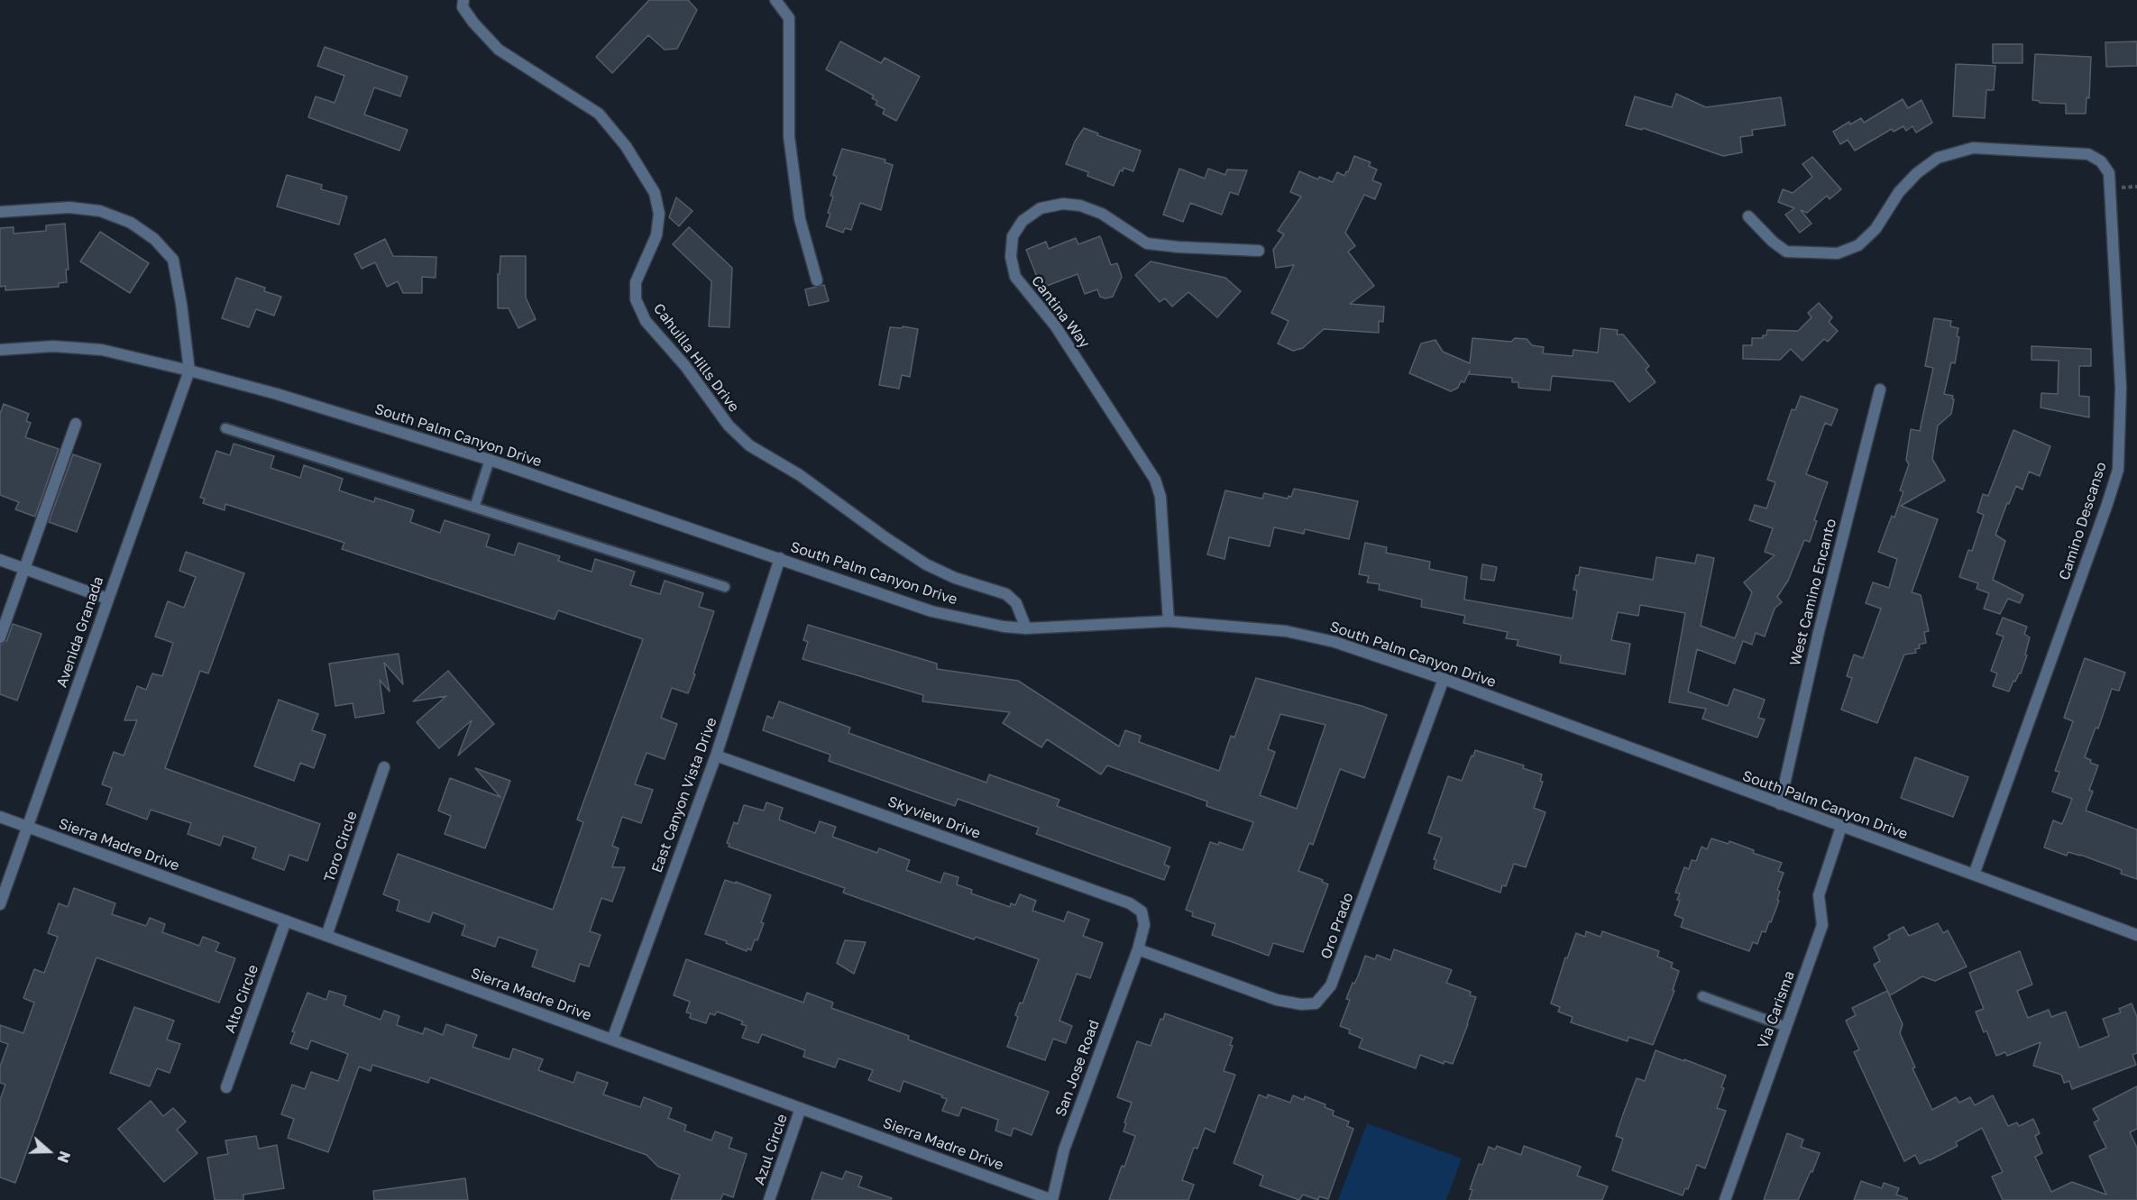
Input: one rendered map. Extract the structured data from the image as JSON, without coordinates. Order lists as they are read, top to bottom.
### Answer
{
  "streets": {
    "street": [
      "Cantina Way",
      "Cahuilla Hills Drive",
      "South Palm Canyon Drive",
      "Camino Descanso",
      "West Camino Encanto",
      "Avenida Granada",
      "East Canyon Vista Drive",
      "Skyview Drive",
      "Sierra Madre Drive",
      "Toro Circle",
      "Oro Prado",
      "Alto Circle",
      "Via Carisma",
      "San Jose Road",
      "Azul Circle"
    ]
  },
  "crossings": [
    ["Cantina Way", "South Palm Canyon Drive"],
    ["Cahuilla Hills Drive", "South Palm Canyon Drive"],
    ["South Palm Canyon Drive", "Camino Descanso"],
    ["South Palm Canyon Drive", "West Camino Encanto"],
    ["South Palm Canyon Drive", "Avenida Granada"],
    ["South Palm Canyon Drive", "East Canyon Vista Drive"],
    ["South Palm Canyon Drive", "Oro Prado"],
    ["South Palm Canyon Drive", "Via Carisma"],
    ["Avenida Granada", "Sierra Madre Drive"],
    ["East Canyon Vista Drive", "Skyview Drive"],
    ["East Canyon Vista Drive", "Sierra Madre Drive"],
    ["Skyview Drive", "San Jose Road"],
    ["Sierra Madre Drive", "Toro Circle"],
    ["Sierra Madre Drive", "Alto Circle"],
    ["Sierra Madre Drive", "San Jose Road"],
    ["Sierra Madre Drive", "Azul Circle"],
    ["Oro Prado", "San Jose Road"]
  ],
  "north": "right"
}
